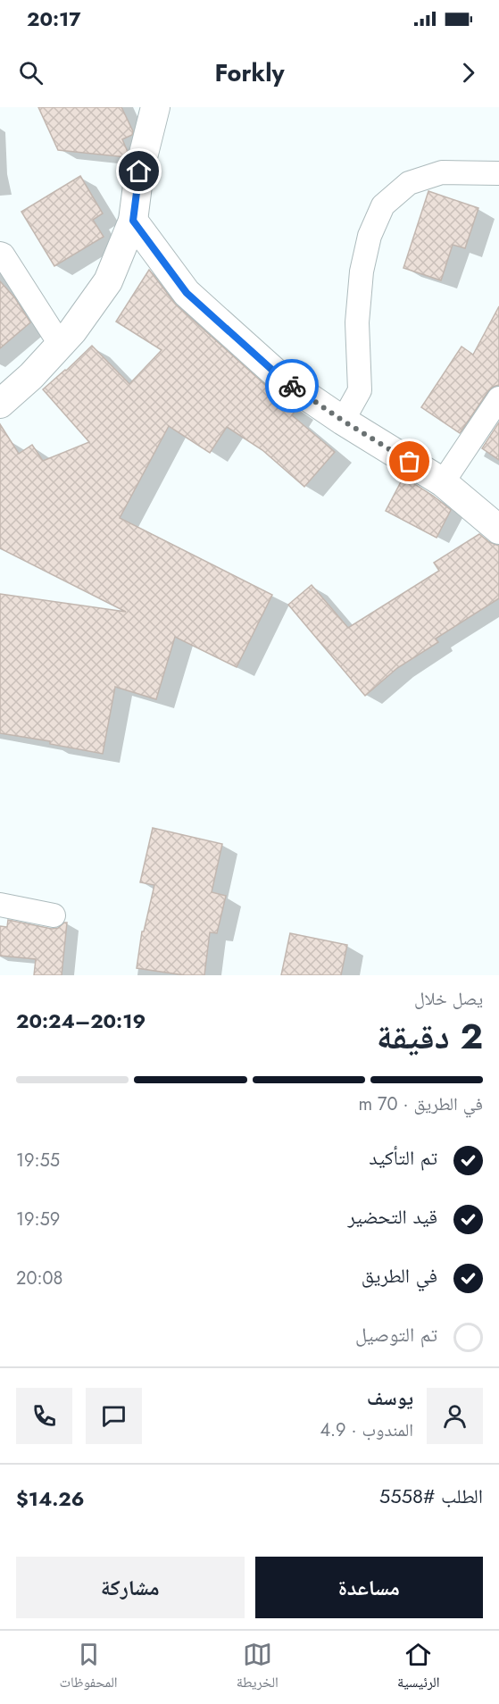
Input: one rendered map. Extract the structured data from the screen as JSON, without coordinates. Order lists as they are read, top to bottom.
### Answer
{
  "page": {
    "status": "20:17",
    "header": "Forkly",
    "heading": ["2 دقيقة", "يصل خلال", "20:19–20:24"],
    "panel": [
      "يوسف",
      "المندوب · 4.9",
      "الطلب #5558",
      "$14.26"
    ],
    "bar": "في الطريق · 70 m",
    "list": [
      ["تم التأكيد", "19:55"],
      ["قيد التحضير", "19:59"],
      ["في الطريق", "20:08"],
      "تم التوصيل"
    ],
    "buttons": ["مساعدة", "مشاركة"],
    "tabs": ["الرئيسية", "الخريطة", "المحفوظات"]
  }
}
